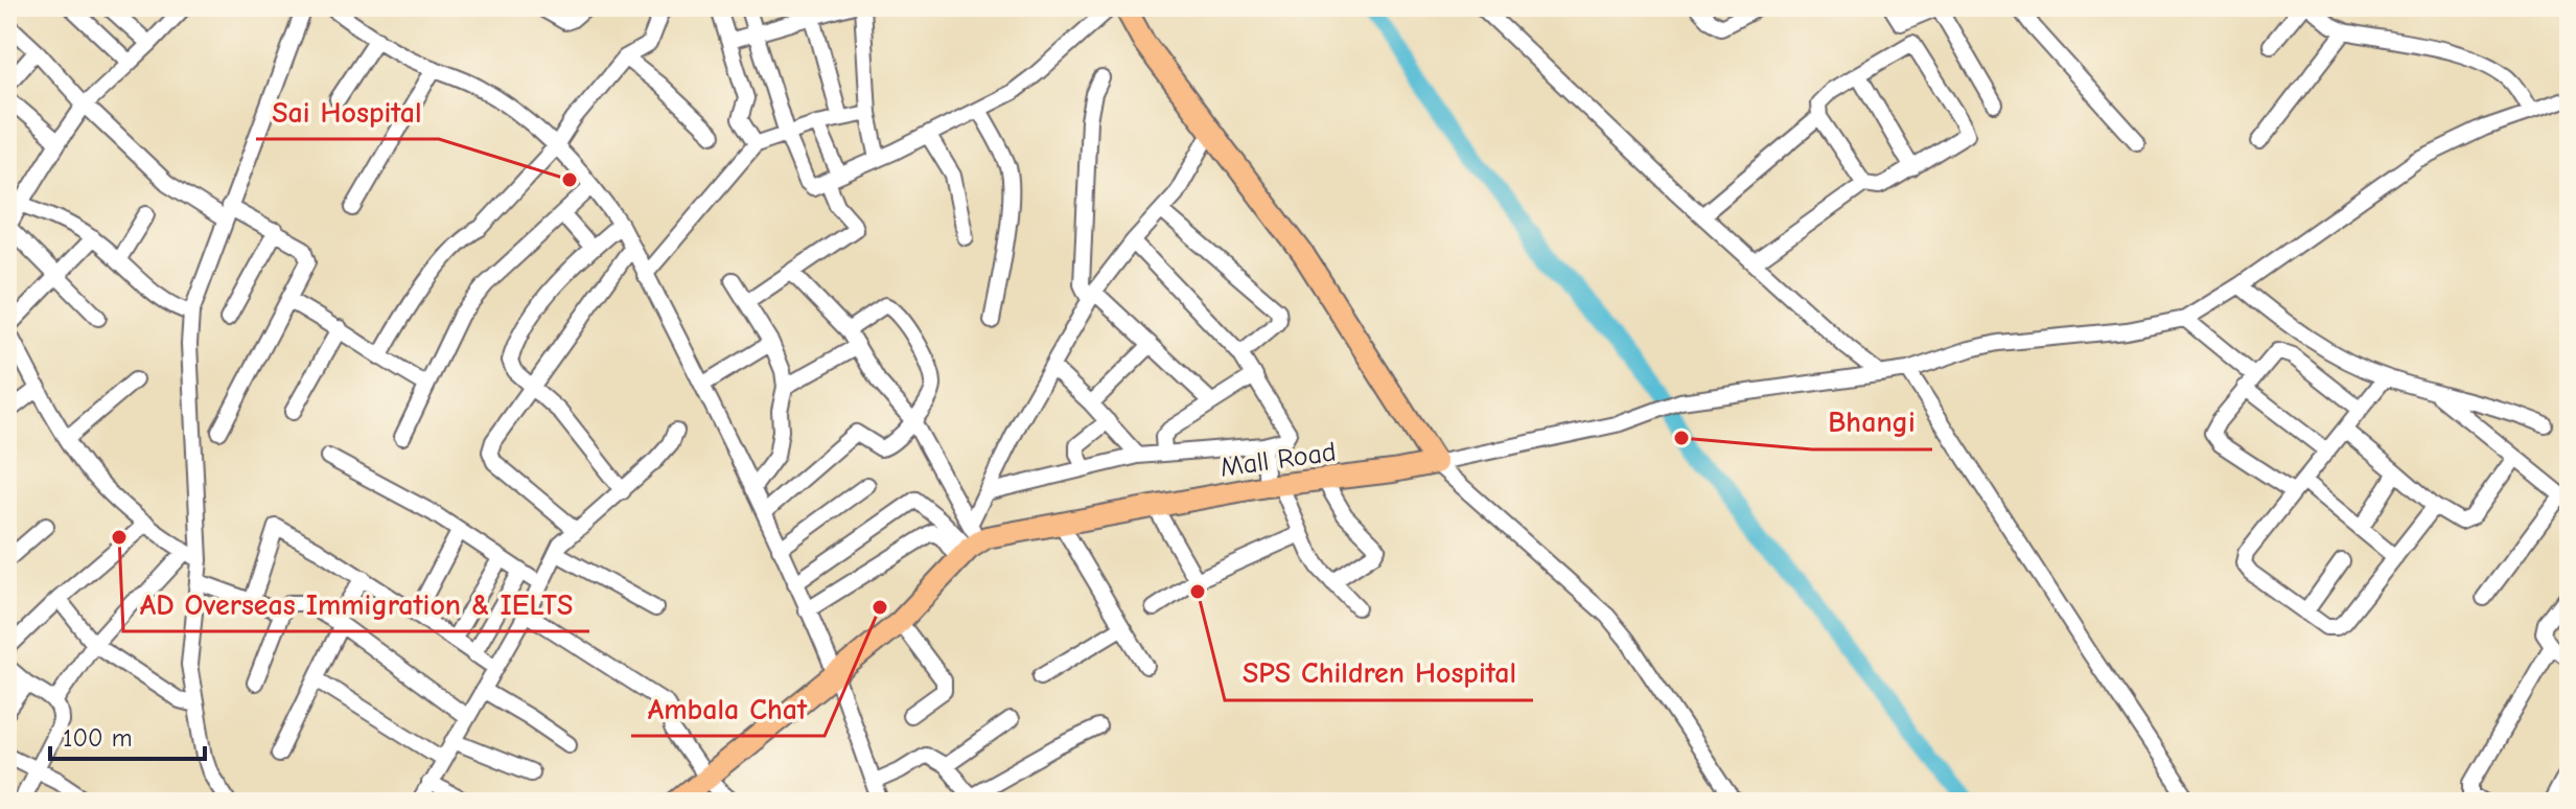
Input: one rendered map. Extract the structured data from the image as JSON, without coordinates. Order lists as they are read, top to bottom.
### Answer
{
  "streets": {
    "highway": ["Mall Road"]
  },
  "places": [
    "Sai Hospital",
    "Bhangi",
    "AD Overseas Immigration & IELTS",
    "SPS Children Hospital",
    "Ambala Chat"
  ],
  "scale_bar": "100 m"
}
